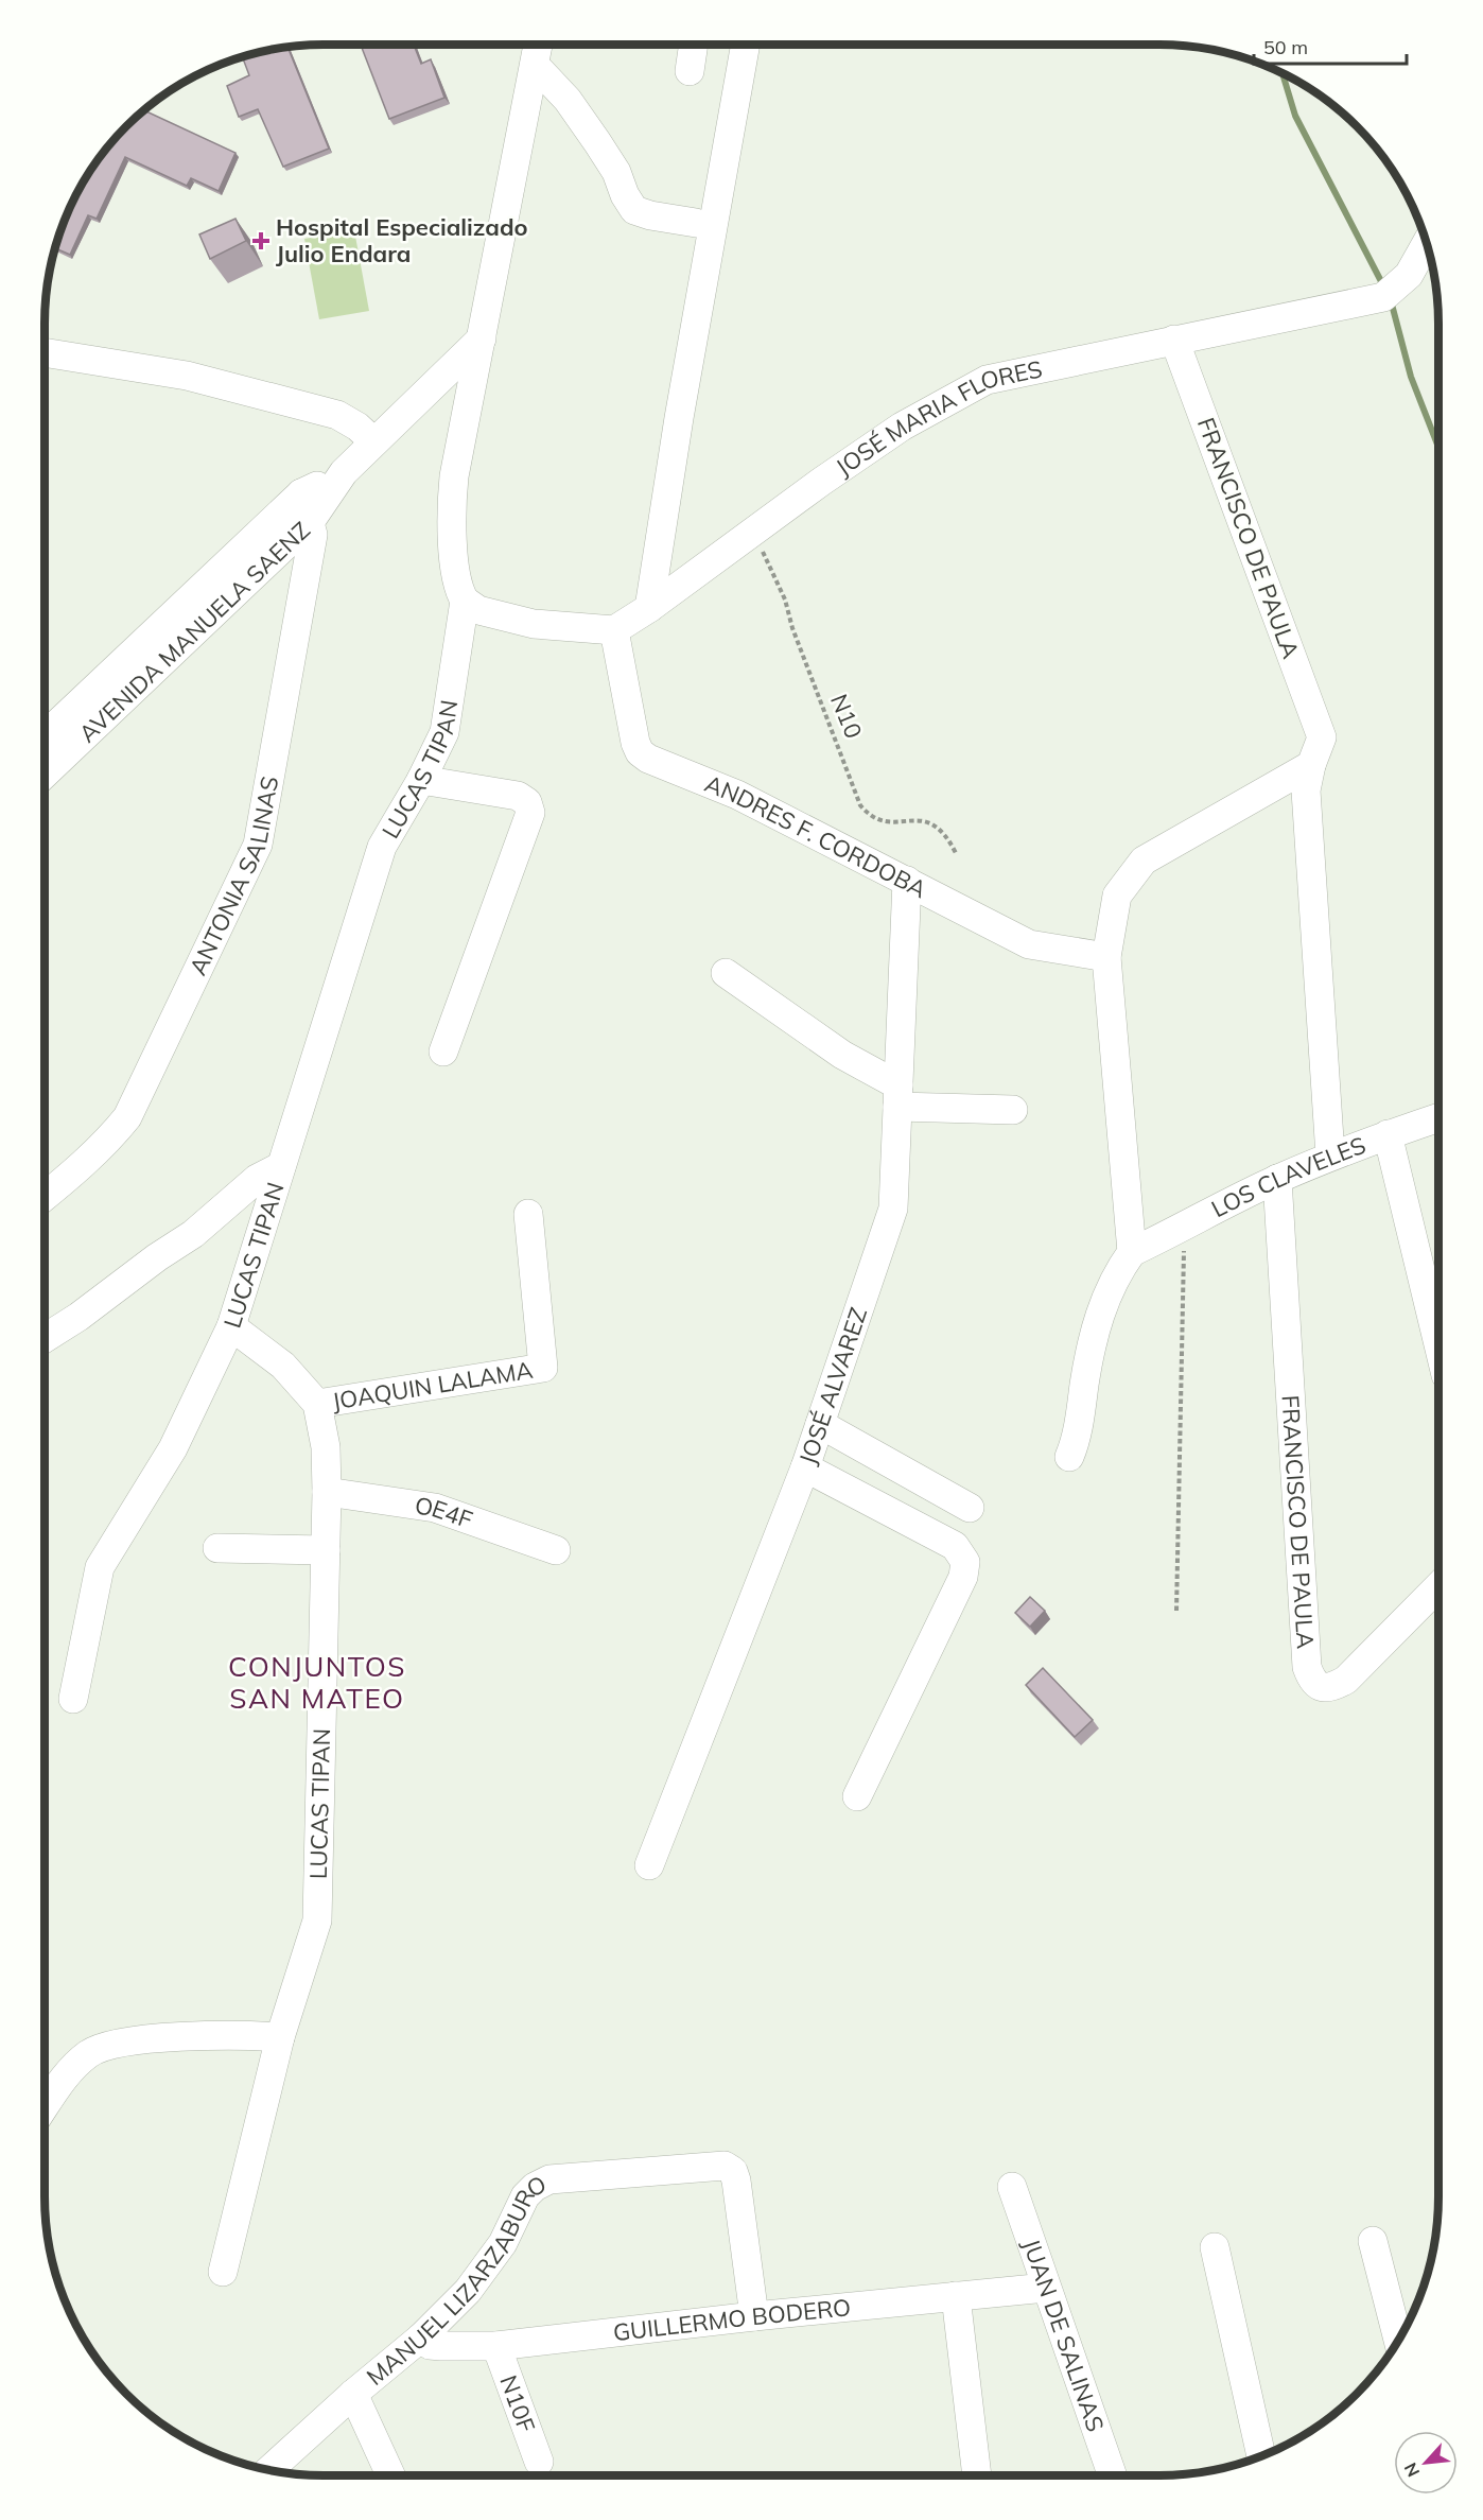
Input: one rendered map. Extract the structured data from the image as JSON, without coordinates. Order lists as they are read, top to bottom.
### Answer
{
  "streets": {
    "street": [
      "JOSÉ MARIA FLORES",
      "FRANCISCO DE PAULA",
      "AVENIDA MANUELA SAENZ",
      "LUCAS TIPAN",
      "ANDRES F. CORDOBA",
      "ANTONIA SALINAS",
      "LOS CLAVELES",
      "JOSÉ ALVAREZ",
      "JOAQUIN LALAMA",
      "OE4F",
      "MANUEL LIZARZABURO",
      "GUILLERMO BODERO",
      "JUAN DE SALINAS",
      "N10F"
    ],
    "path": ["N10"]
  },
  "crossings": [
    ["JOSÉ MARIA FLORES", "FRANCISCO DE PAULA"],
    ["JOSÉ MARIA FLORES", "N10"],
    ["JOSÉ MARIA FLORES", "ANDRES F. CORDOBA"],
    ["FRANCISCO DE PAULA", "LOS CLAVELES"],
    ["AVENIDA MANUELA SAENZ", "LUCAS TIPAN"],
    ["AVENIDA MANUELA SAENZ", "ANTONIA SALINAS"],
    ["LUCAS TIPAN", "JOAQUIN LALAMA"],
    ["LUCAS TIPAN", "OE4F"],
    ["ANDRES F. CORDOBA", "JOSÉ ALVAREZ"],
    ["MANUEL LIZARZABURO", "GUILLERMO BODERO"],
    ["GUILLERMO BODERO", "JUAN DE SALINAS"],
    ["GUILLERMO BODERO", "N10F"]
  ],
  "districts": ["CONJUNTOS SAN MATEO"],
  "places": {
    "health": ["Hospital Especializado Julio Endara"]
  },
  "scale_bar": "50 m",
  "north": "bottom left"
}
